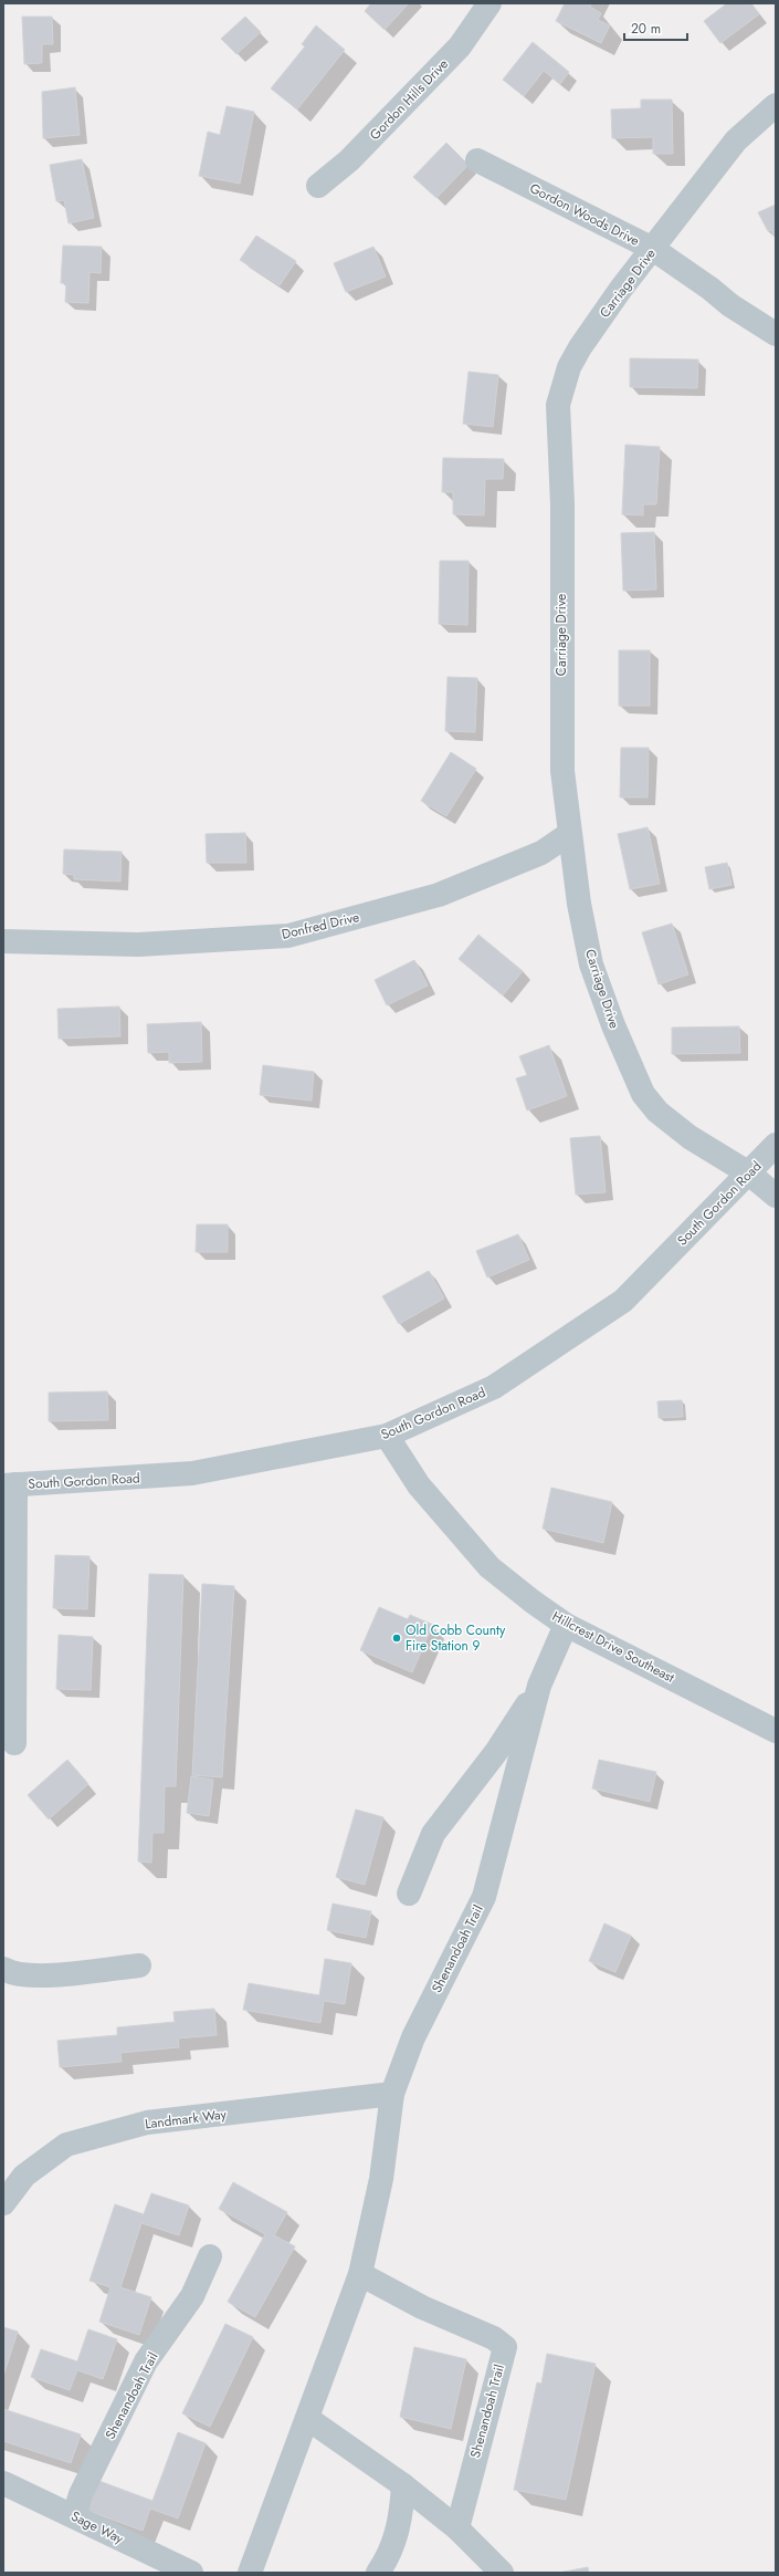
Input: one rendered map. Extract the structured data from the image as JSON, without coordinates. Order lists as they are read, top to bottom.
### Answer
{
  "streets": {
    "street": [
      "Gordon Hills Drive",
      "Gordon Woods Drive",
      "Carriage Drive",
      "Donfred Drive",
      "South Gordon Road",
      "Hillcrest Drive Southeast",
      "Shenandoah Trail",
      "Landmark Way",
      "Sage Way"
    ]
  },
  "crossings": [
    ["Gordon Woods Drive", "Carriage Drive"],
    ["Carriage Drive", "Donfred Drive"],
    ["Carriage Drive", "South Gordon Road"],
    ["South Gordon Road", "Hillcrest Drive Southeast"],
    ["Hillcrest Drive Southeast", "Shenandoah Trail"],
    ["Shenandoah Trail", "Landmark Way"],
    ["Shenandoah Trail", "Sage Way"]
  ],
  "places": ["Old Cobb County Fire Station 9"],
  "scale_bar": "20 m"
}
